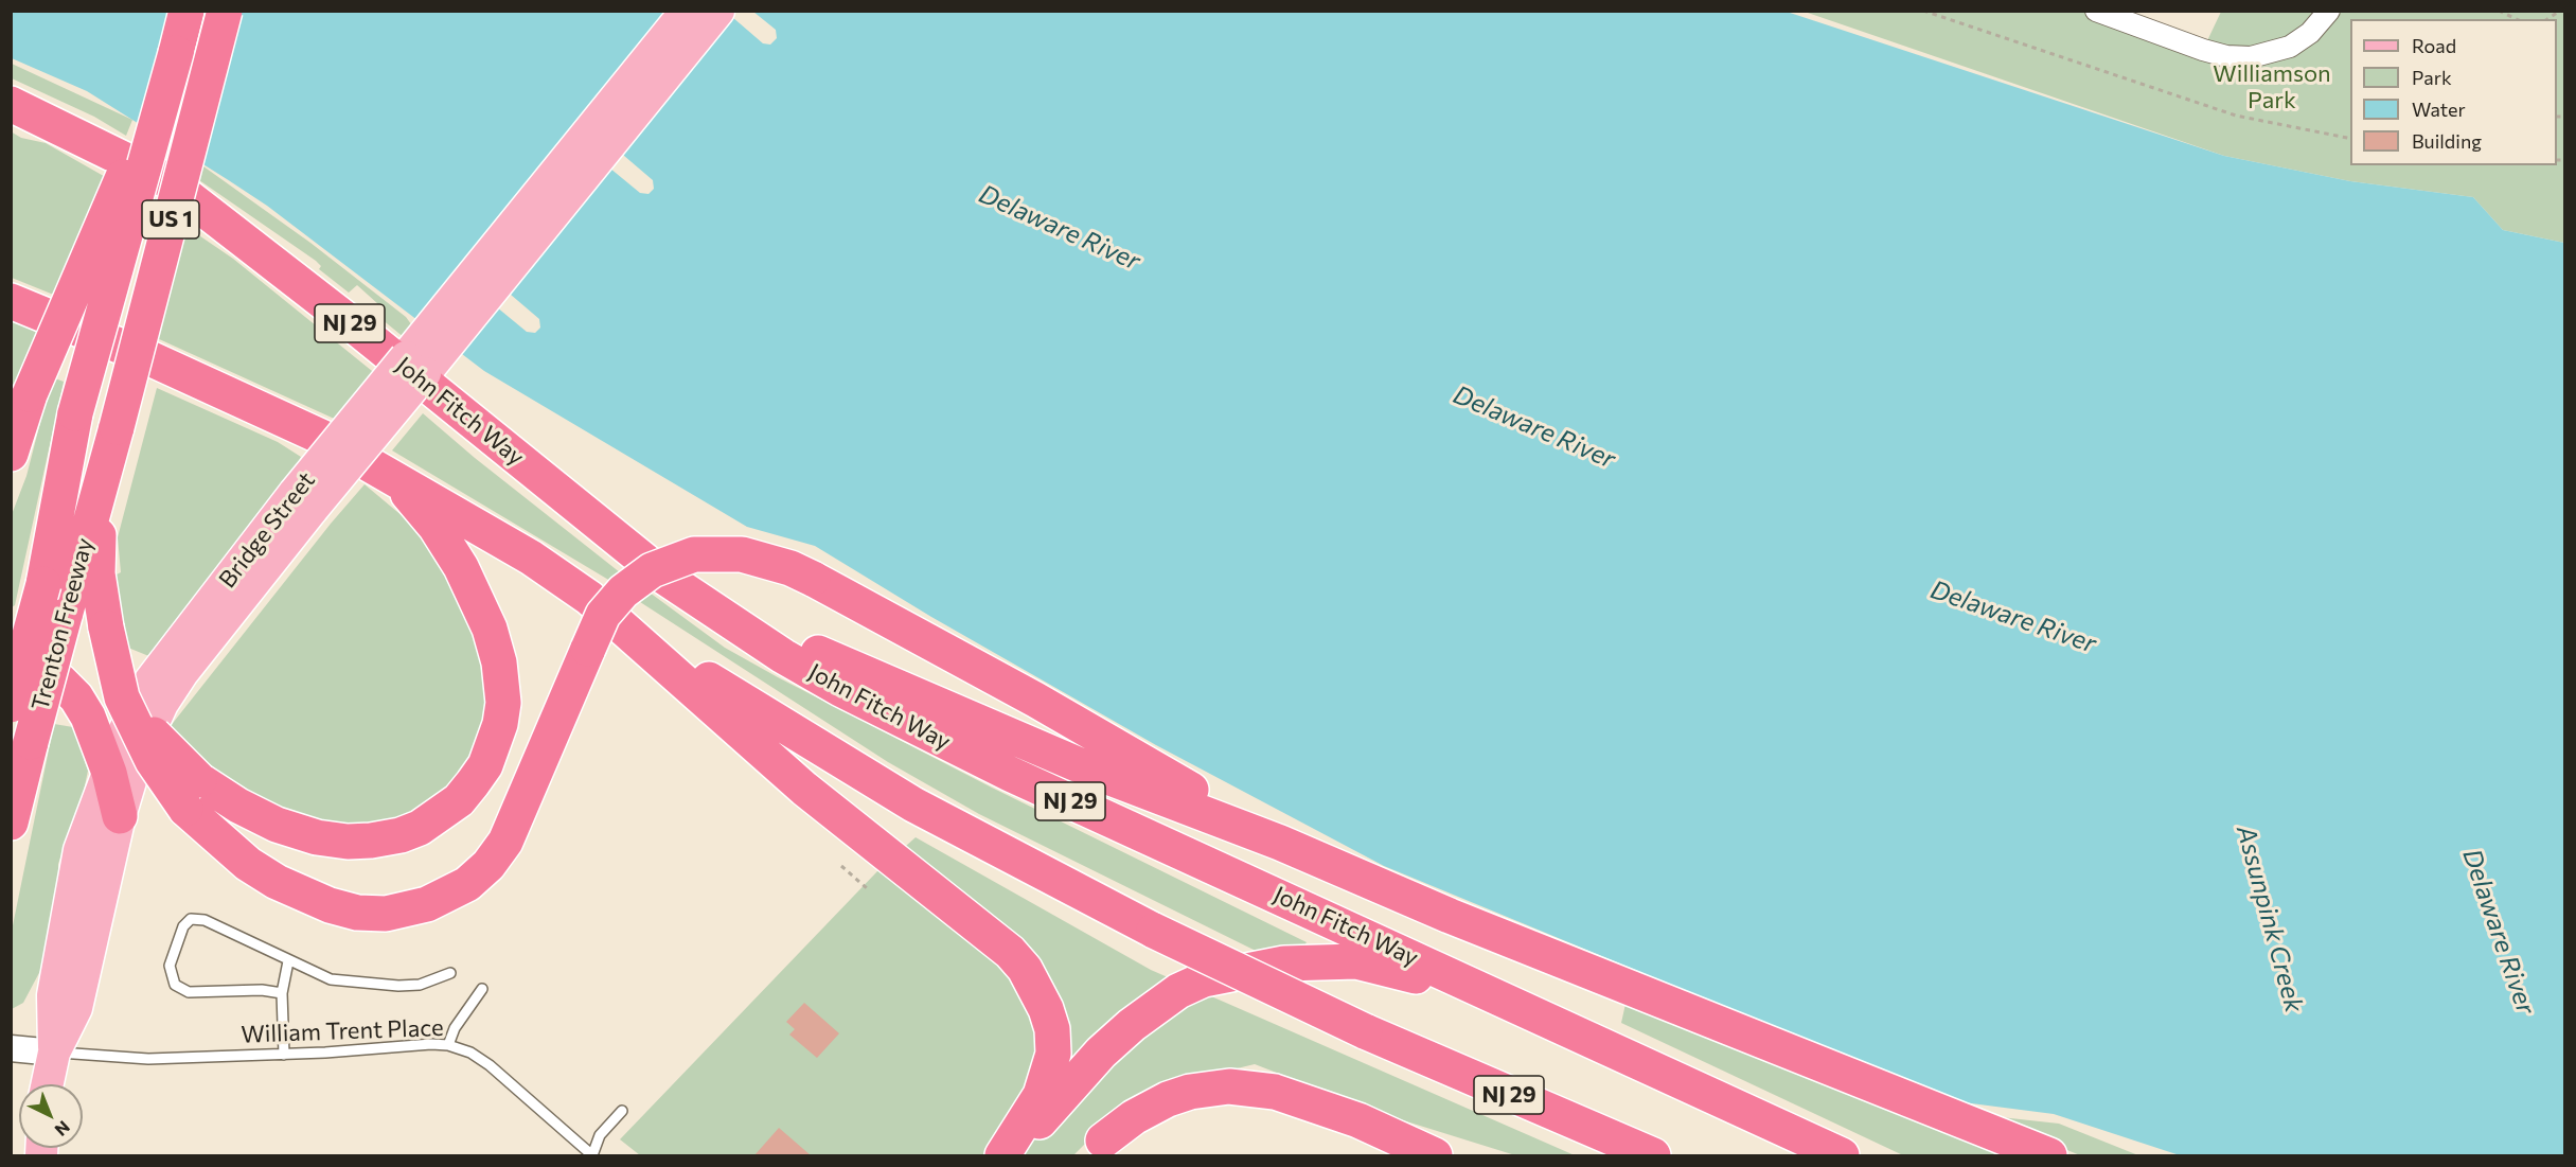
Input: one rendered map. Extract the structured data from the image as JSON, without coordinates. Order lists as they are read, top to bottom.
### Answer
{
  "streets": {
    "highway": [
      "US 1",
      "NJ 29",
      "John Fitch Way",
      "Trenton Freeway"
    ],
    "main road": ["Bridge Street"],
    "lane": ["William Trent Place"]
  },
  "crossings": [
    ["US 1", "Trenton Freeway"],
    ["Bridge Street", "William Trent Place"]
  ],
  "water": ["Delaware River", "Assunpink Creek"],
  "parks": ["Williamson Park"],
  "legend": [
    "Road",
    "Park",
    "Water",
    "Building"
  ],
  "north": "bottom right"
}
